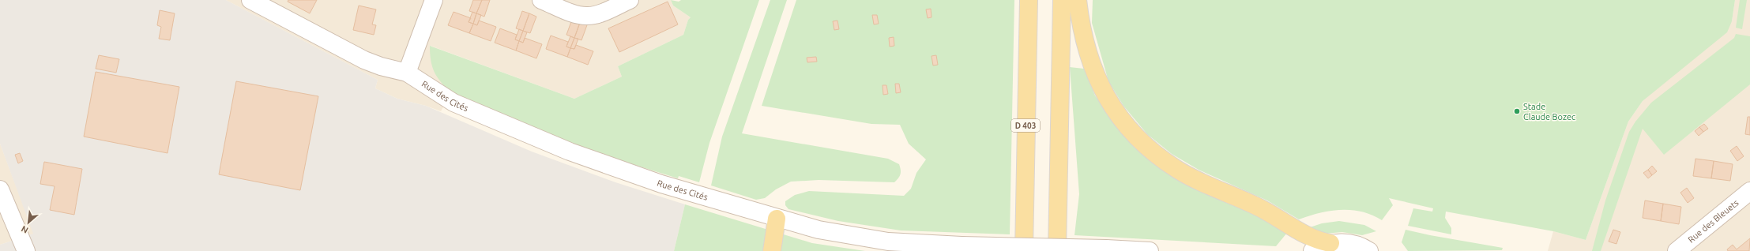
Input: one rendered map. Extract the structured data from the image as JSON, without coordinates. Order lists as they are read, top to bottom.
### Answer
{
  "streets": {
    "main road": ["D 403"],
    "street": ["Rue des Cités", "Rue des Bleuets"]
  },
  "places": ["Stade Claude Bozec"],
  "north": "bottom left"
}
